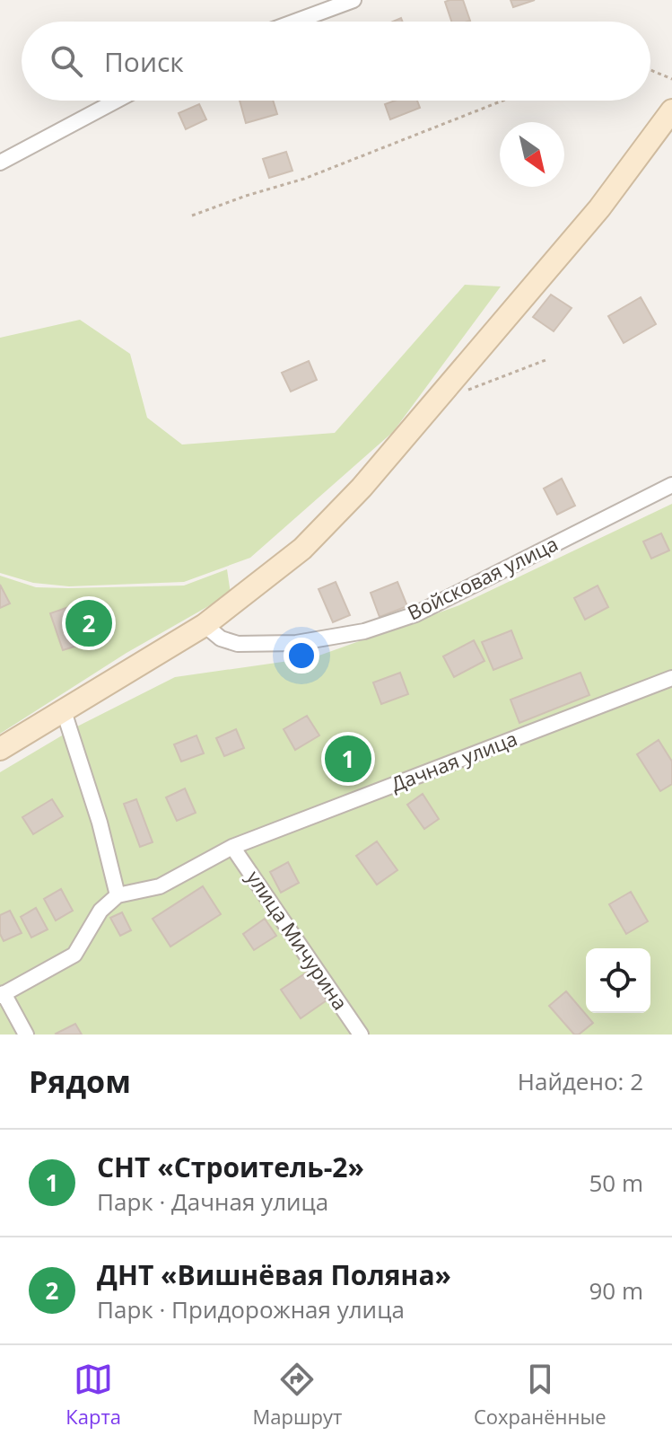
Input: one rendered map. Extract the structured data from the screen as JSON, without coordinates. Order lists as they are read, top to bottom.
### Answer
{
  "streets": {
    "street": ["Войсковая улица", "Дачная улица", "улица Мичурина"]
  },
  "crossings": [
    ["Дачная улица", "улица Мичурина"]
  ],
  "north": "bottom right",
  "page": {
    "search": "Поиск",
    "pins": ["2", "1"],
    "heading": ["Рядом", "Найдено: 2"],
    "list": [
      {
        "mark": "1",
        "name": "СНТ «Строитель-2»",
        "note": "Парк · Дачная улица",
        "value": "50 m"
      },
      {
        "mark": "2",
        "name": "ДНТ «Вишнёвая Поляна»",
        "note": "Парк · Придорожная улица",
        "value": "90 m"
      }
    ],
    "nav": ["Карта", "Маршрут", "Сохранённые"]
  }
}
